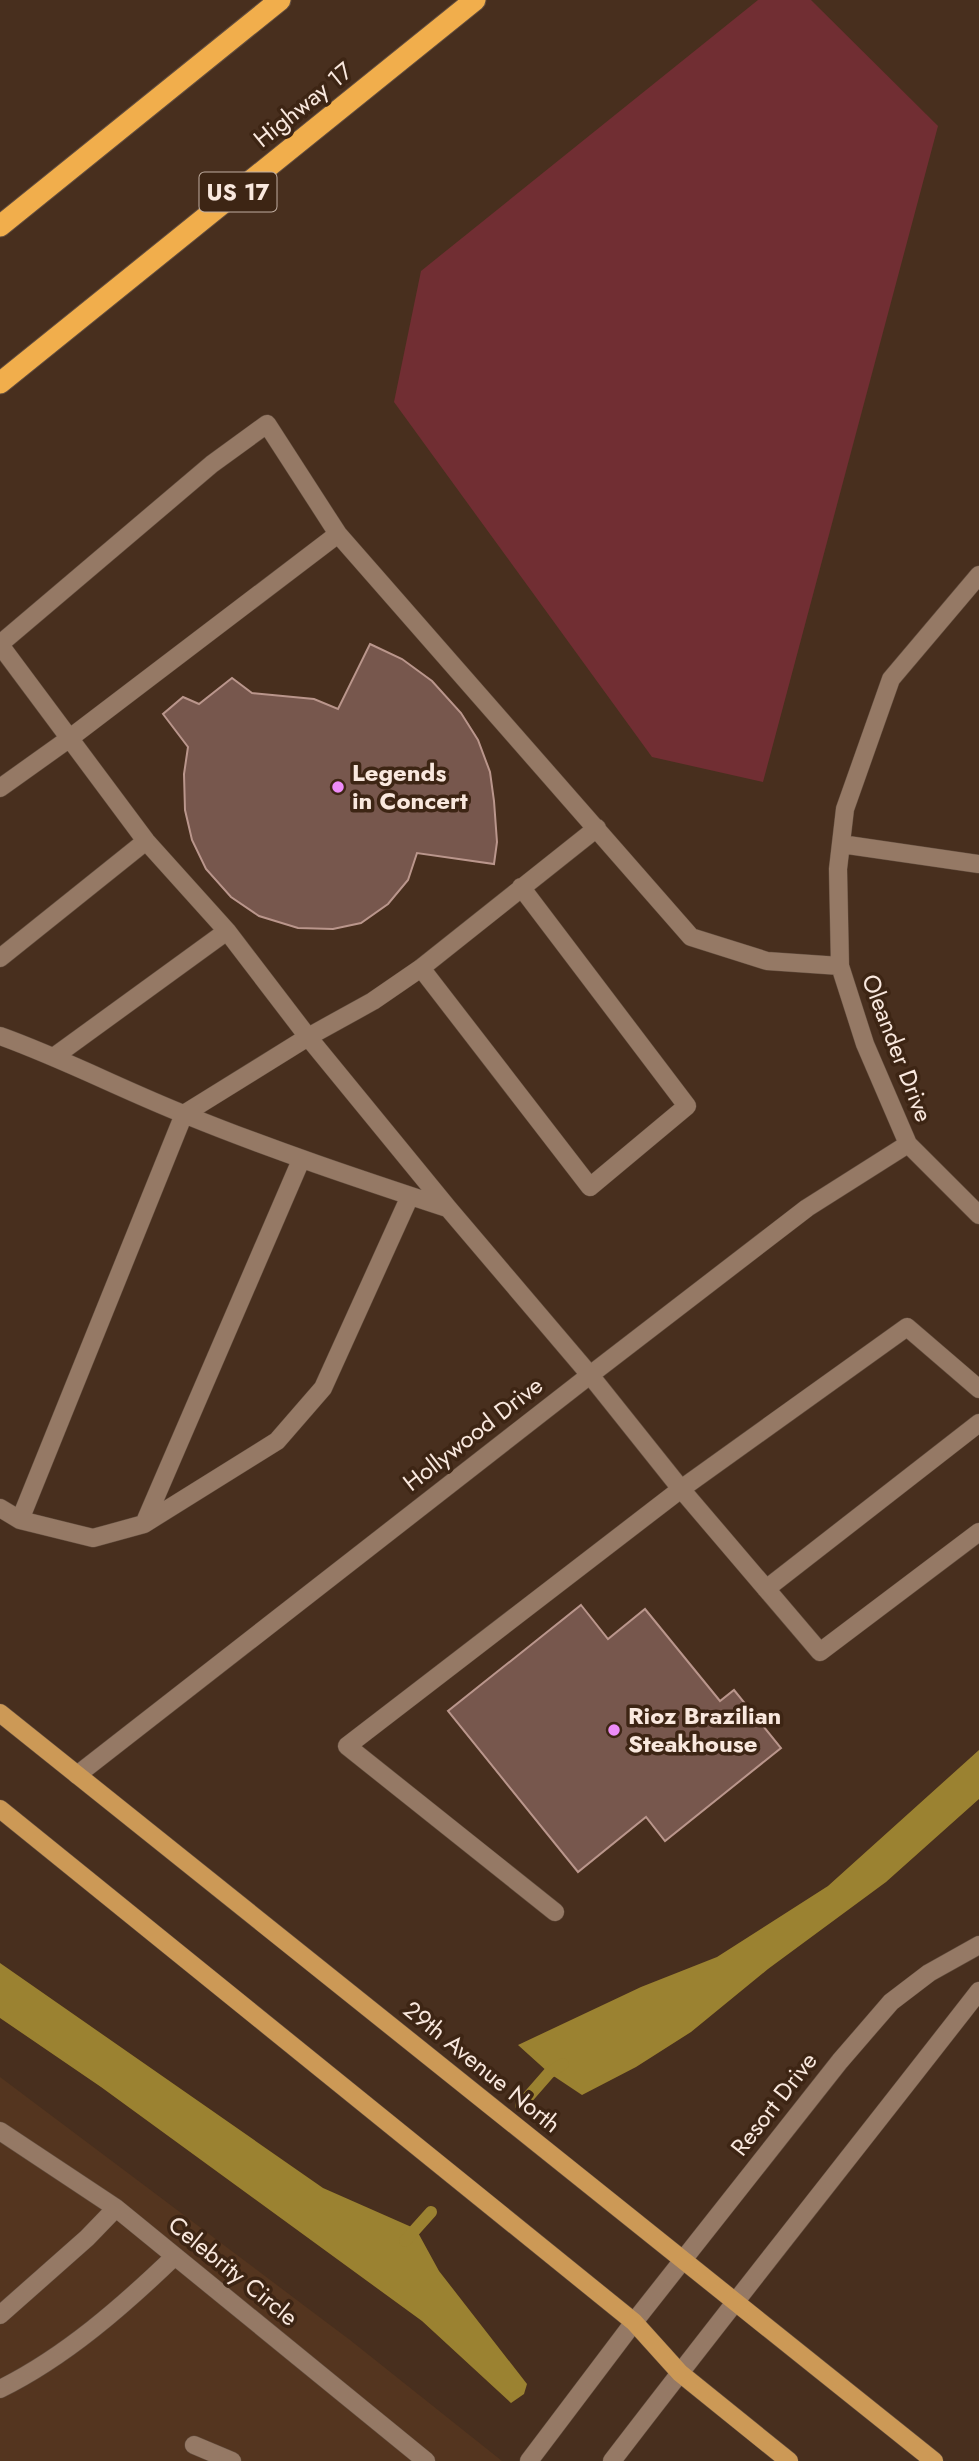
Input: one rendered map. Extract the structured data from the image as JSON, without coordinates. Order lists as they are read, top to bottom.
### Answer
{
  "streets": {
    "highway": ["Highway 17", "US 17"],
    "main road": ["29th Avenue North"],
    "street": [
      "Oleander Drive",
      "Hollywood Drive",
      "Resort Drive",
      "Celebrity Circle"
    ]
  },
  "crossings": [
    ["Oleander Drive", "Hollywood Drive"],
    ["Hollywood Drive", "29th Avenue North"],
    ["29th Avenue North", "Resort Drive"]
  ],
  "places": ["Legends in Concert", "Rioz Brazilian Steakhouse"]
}
